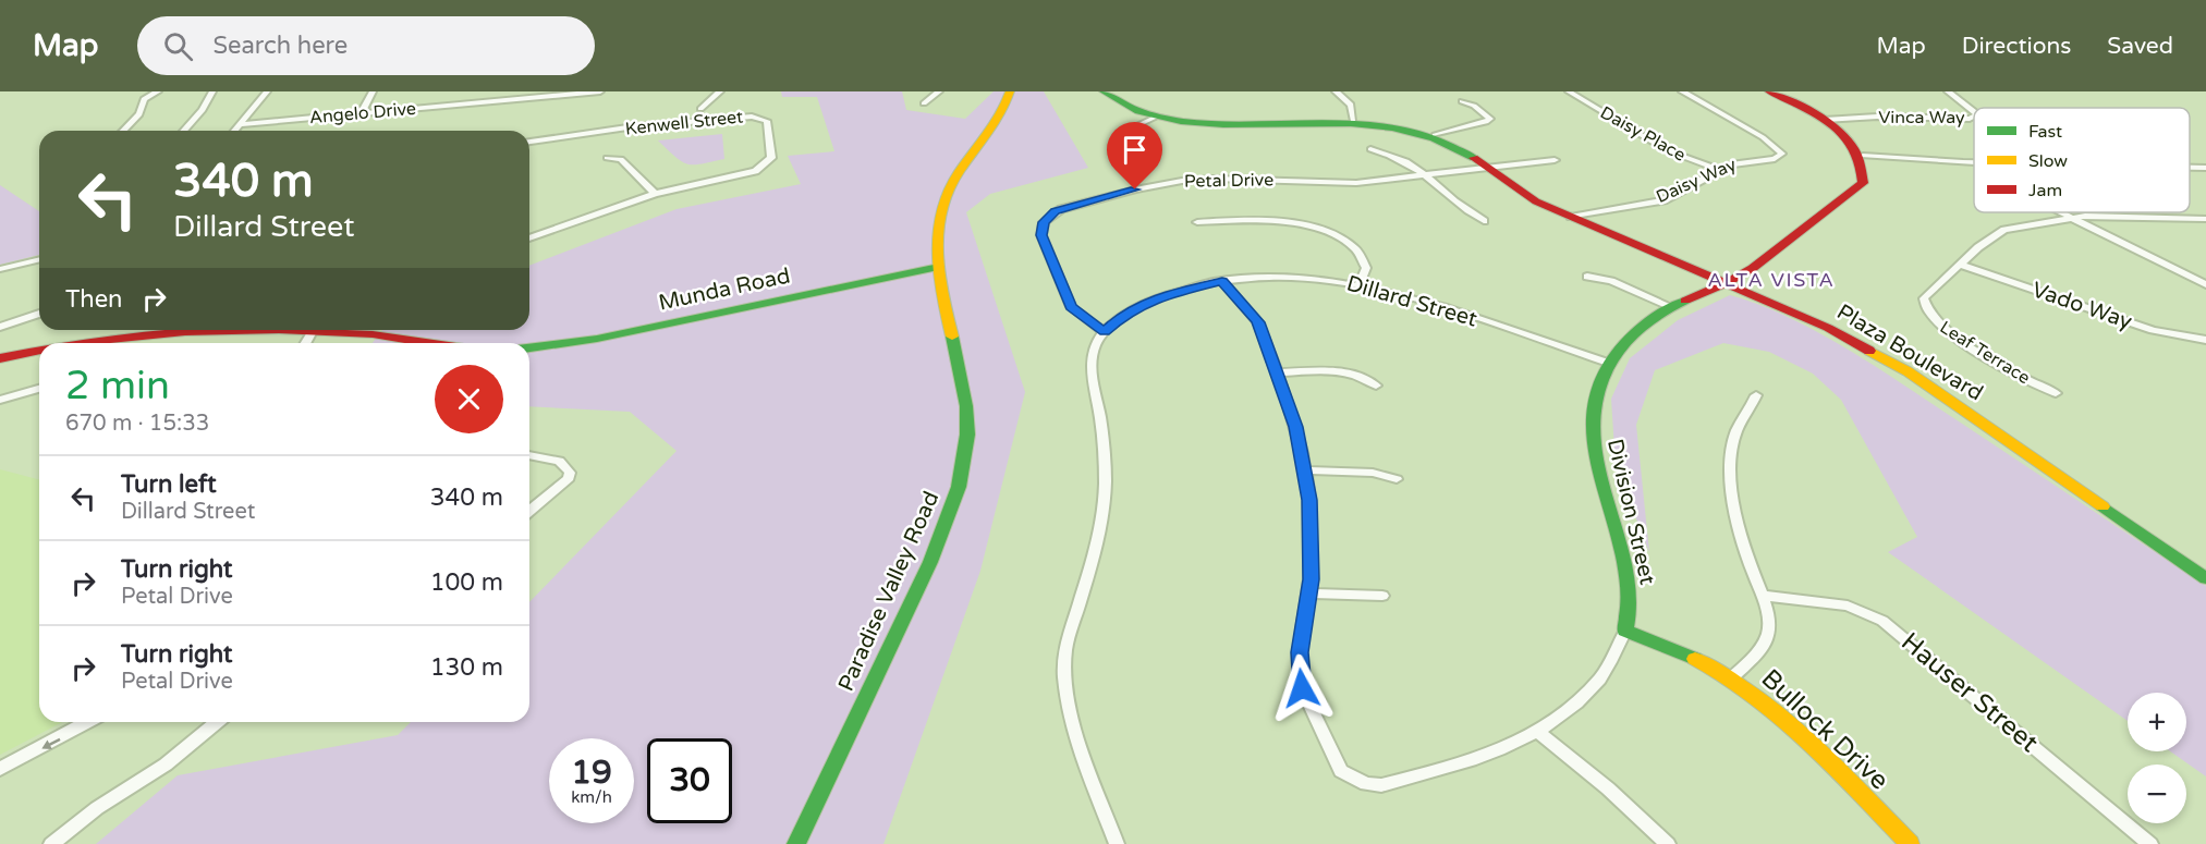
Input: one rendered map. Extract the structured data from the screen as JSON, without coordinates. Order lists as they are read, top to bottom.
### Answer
{
  "streets": {
    "main road": [
      "Munda Road",
      "Plaza Boulevard",
      "Division Street",
      "Paradise Valley Road",
      "Bullock Drive"
    ],
    "street": [
      "Angelo Drive",
      "Vinca Way",
      "Kenwell Street",
      "Daisy Place",
      "Petal Drive",
      "Daisy Way",
      "Dillard Street",
      "Vado Way",
      "Leaf Terrace",
      "Hauser Street"
    ]
  },
  "crossings": [
    ["Daisy Place", "Daisy Way"],
    ["Petal Drive", "Dillard Street"],
    ["Petal Drive", "Plaza Boulevard"],
    ["Daisy Way", "Plaza Boulevard"],
    ["Munda Road", "Paradise Valley Road"],
    ["Dillard Street", "Division Street"],
    ["Vado Way", "Leaf Terrace"],
    ["Plaza Boulevard", "Division Street"],
    ["Division Street", "Bullock Drive"]
  ],
  "districts": ["ALTA VISTA"],
  "legend": ["Fast", "Slow", "Jam"],
  "page": {
    "header": "Map",
    "search": "Search here",
    "nav": ["Map", "Directions", "Saved"],
    "turn": ["340 m", "Dillard Street"],
    "then": "Then",
    "heading": ["2 min", "670 m · 15:33"],
    "list": [
      {
        "name": "Turn left",
        "note": "Dillard Street",
        "value": "340 m"
      },
      {
        "name": "Turn right",
        "note": "Petal Drive",
        "value": "100 m"
      },
      {
        "name": "Turn right",
        "note": "Petal Drive",
        "value": "130 m"
      }
    ],
    "map_buttons": ["+", "−"],
    "speed": "19 km/h",
    "limit": "30"
  }
}
